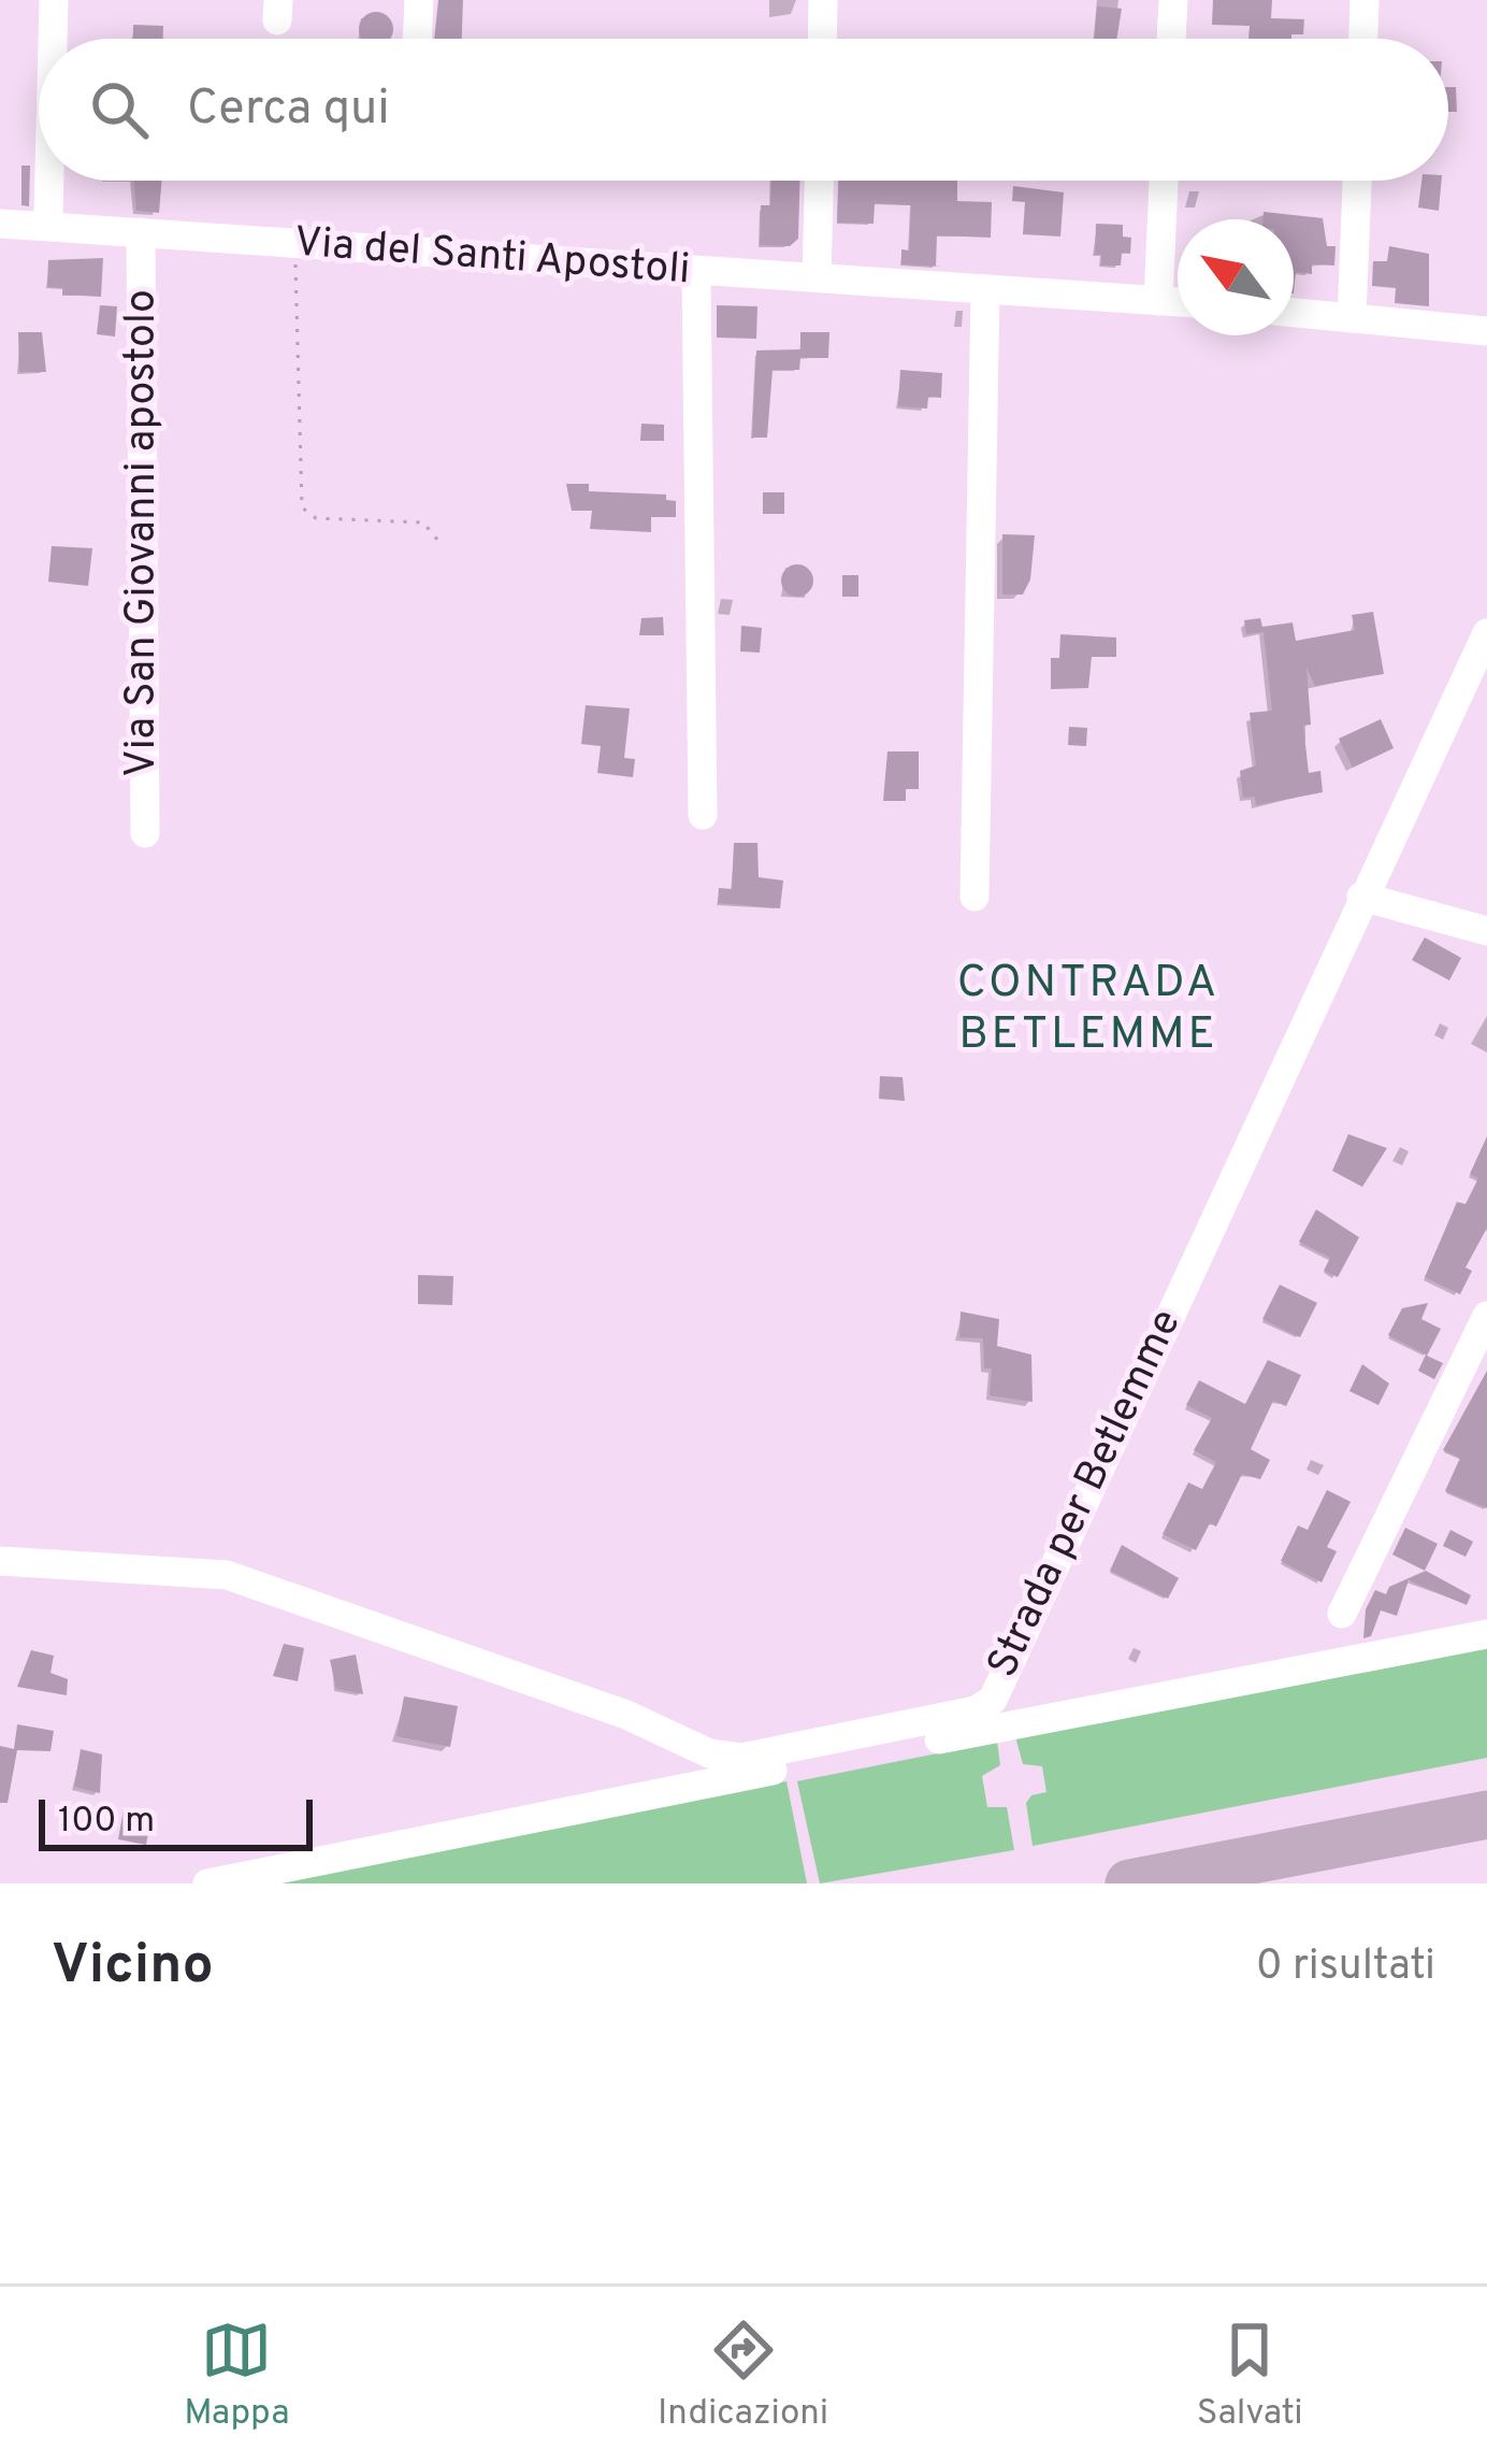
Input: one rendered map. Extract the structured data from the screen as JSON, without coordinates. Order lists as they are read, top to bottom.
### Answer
{
  "streets": {
    "street": ["Via del Santi Apostoli", "Via San Giovanni apostolo", "Strada per Betlemme"]
  },
  "crossings": [
    ["Via del Santi Apostoli", "Via San Giovanni apostolo"]
  ],
  "districts": ["CONTRADA BETLEMME"],
  "scale_bar": "100 m",
  "north": "top left",
  "page": {
    "search": "Cerca qui",
    "scale": "100 m",
    "heading": ["Vicino", "0 risultati"],
    "nav": ["Mappa", "Indicazioni", "Salvati"]
  }
}
